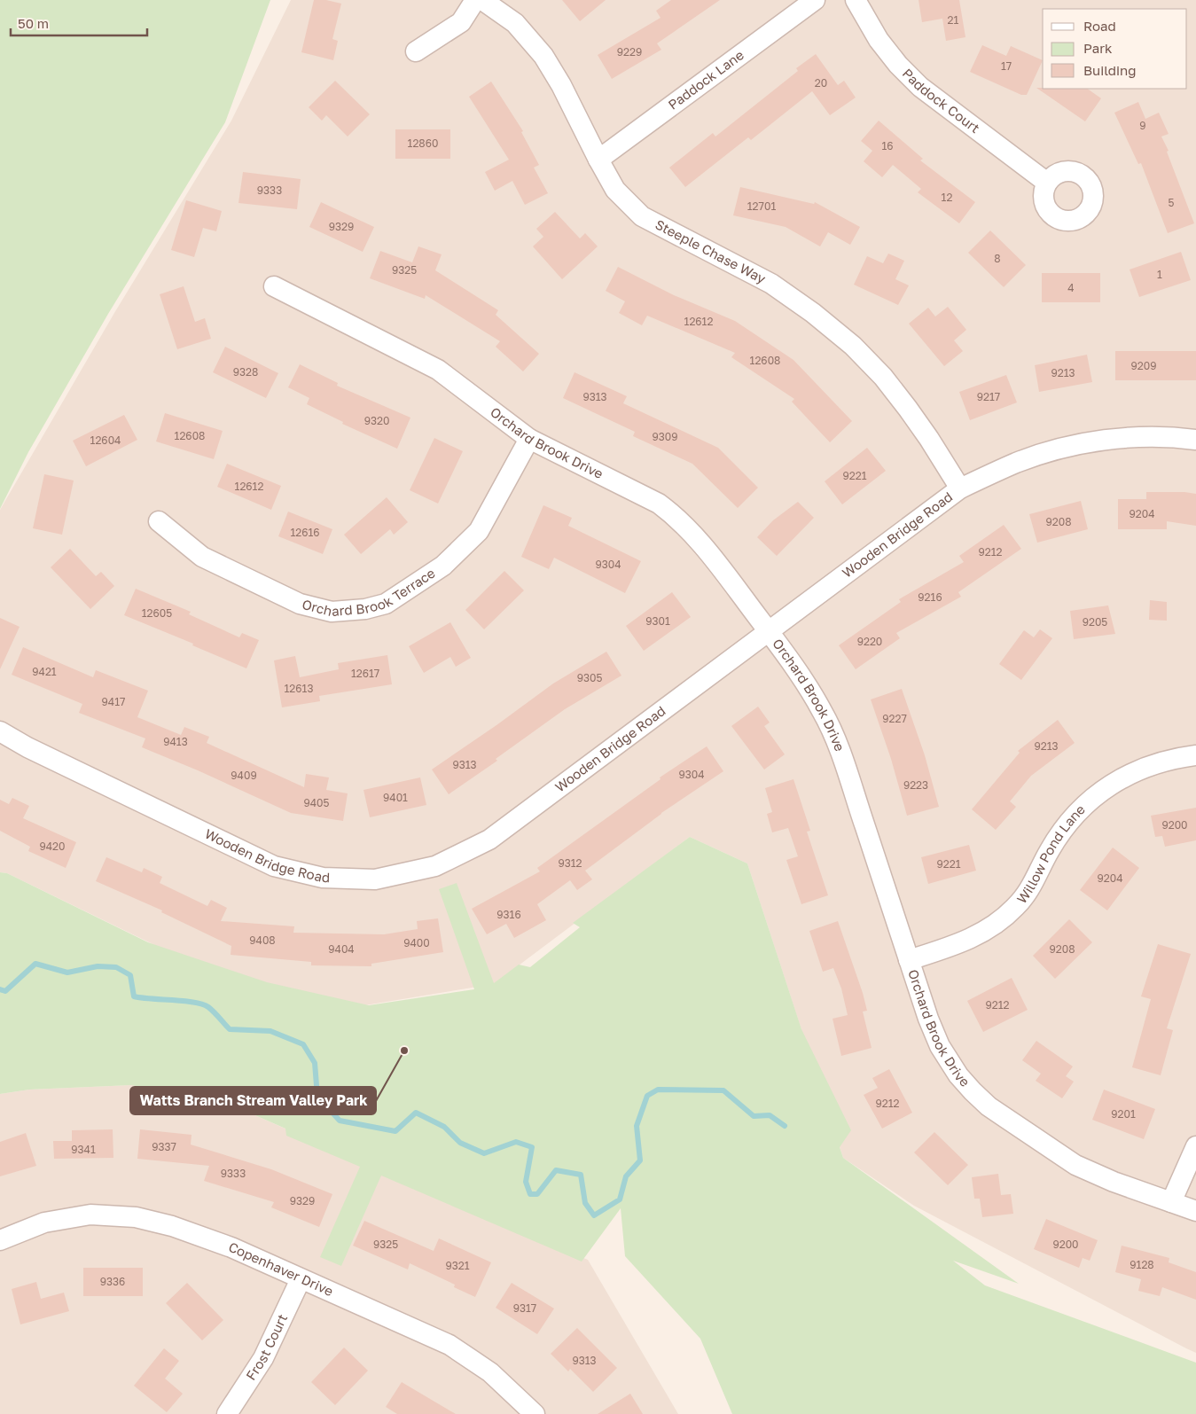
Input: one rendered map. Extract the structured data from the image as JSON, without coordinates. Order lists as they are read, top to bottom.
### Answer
{
  "streets": {
    "street": [
      "Paddock Lane",
      "Paddock Court",
      "Steeple Chase Way",
      "Orchard Brook Drive",
      "Wooden Bridge Road",
      "Orchard Brook Terrace",
      "Willow Pond Lane",
      "Copenhaver Drive",
      "Frost Court"
    ]
  },
  "crossings": [
    ["Paddock Lane", "Steeple Chase Way"],
    ["Steeple Chase Way", "Wooden Bridge Road"],
    ["Orchard Brook Drive", "Wooden Bridge Road"],
    ["Orchard Brook Drive", "Orchard Brook Terrace"],
    ["Orchard Brook Drive", "Willow Pond Lane"],
    ["Copenhaver Drive", "Frost Court"]
  ],
  "places": ["Watts Branch Stream Valley Park"],
  "house_numbers": [
    "21",
    "9229",
    "17",
    "20",
    "9",
    "12860",
    "16",
    "9333",
    "12",
    "5",
    "12701",
    "9329",
    "8",
    "9325",
    "1",
    "4",
    "12612",
    "12608",
    "9209",
    "9328",
    "9213",
    "9313",
    "9217",
    "9320",
    "12608",
    "9309",
    "12604",
    "9221",
    "12612",
    "9204",
    "9208",
    "12616",
    "9212",
    "9304",
    "9216",
    "12605",
    "9301",
    "9205",
    "9220",
    "9421",
    "12617",
    "9305",
    "12613",
    "9417",
    "9227",
    "9413",
    "9213",
    "9313",
    "9304",
    "9409",
    "9223",
    "9401",
    "9405",
    "9200",
    "9420",
    "9312",
    "9221",
    "9204",
    "9316",
    "9408",
    "9400",
    "9404",
    "9208",
    "9212",
    "9212",
    "9201",
    "9337",
    "9341",
    "9333",
    "9329",
    "9325",
    "9200",
    "9128",
    "9321",
    "9336",
    "9317",
    "9313"
  ],
  "legend": ["Road", "Park", "Building"],
  "scale_bar": "50 m"
}
